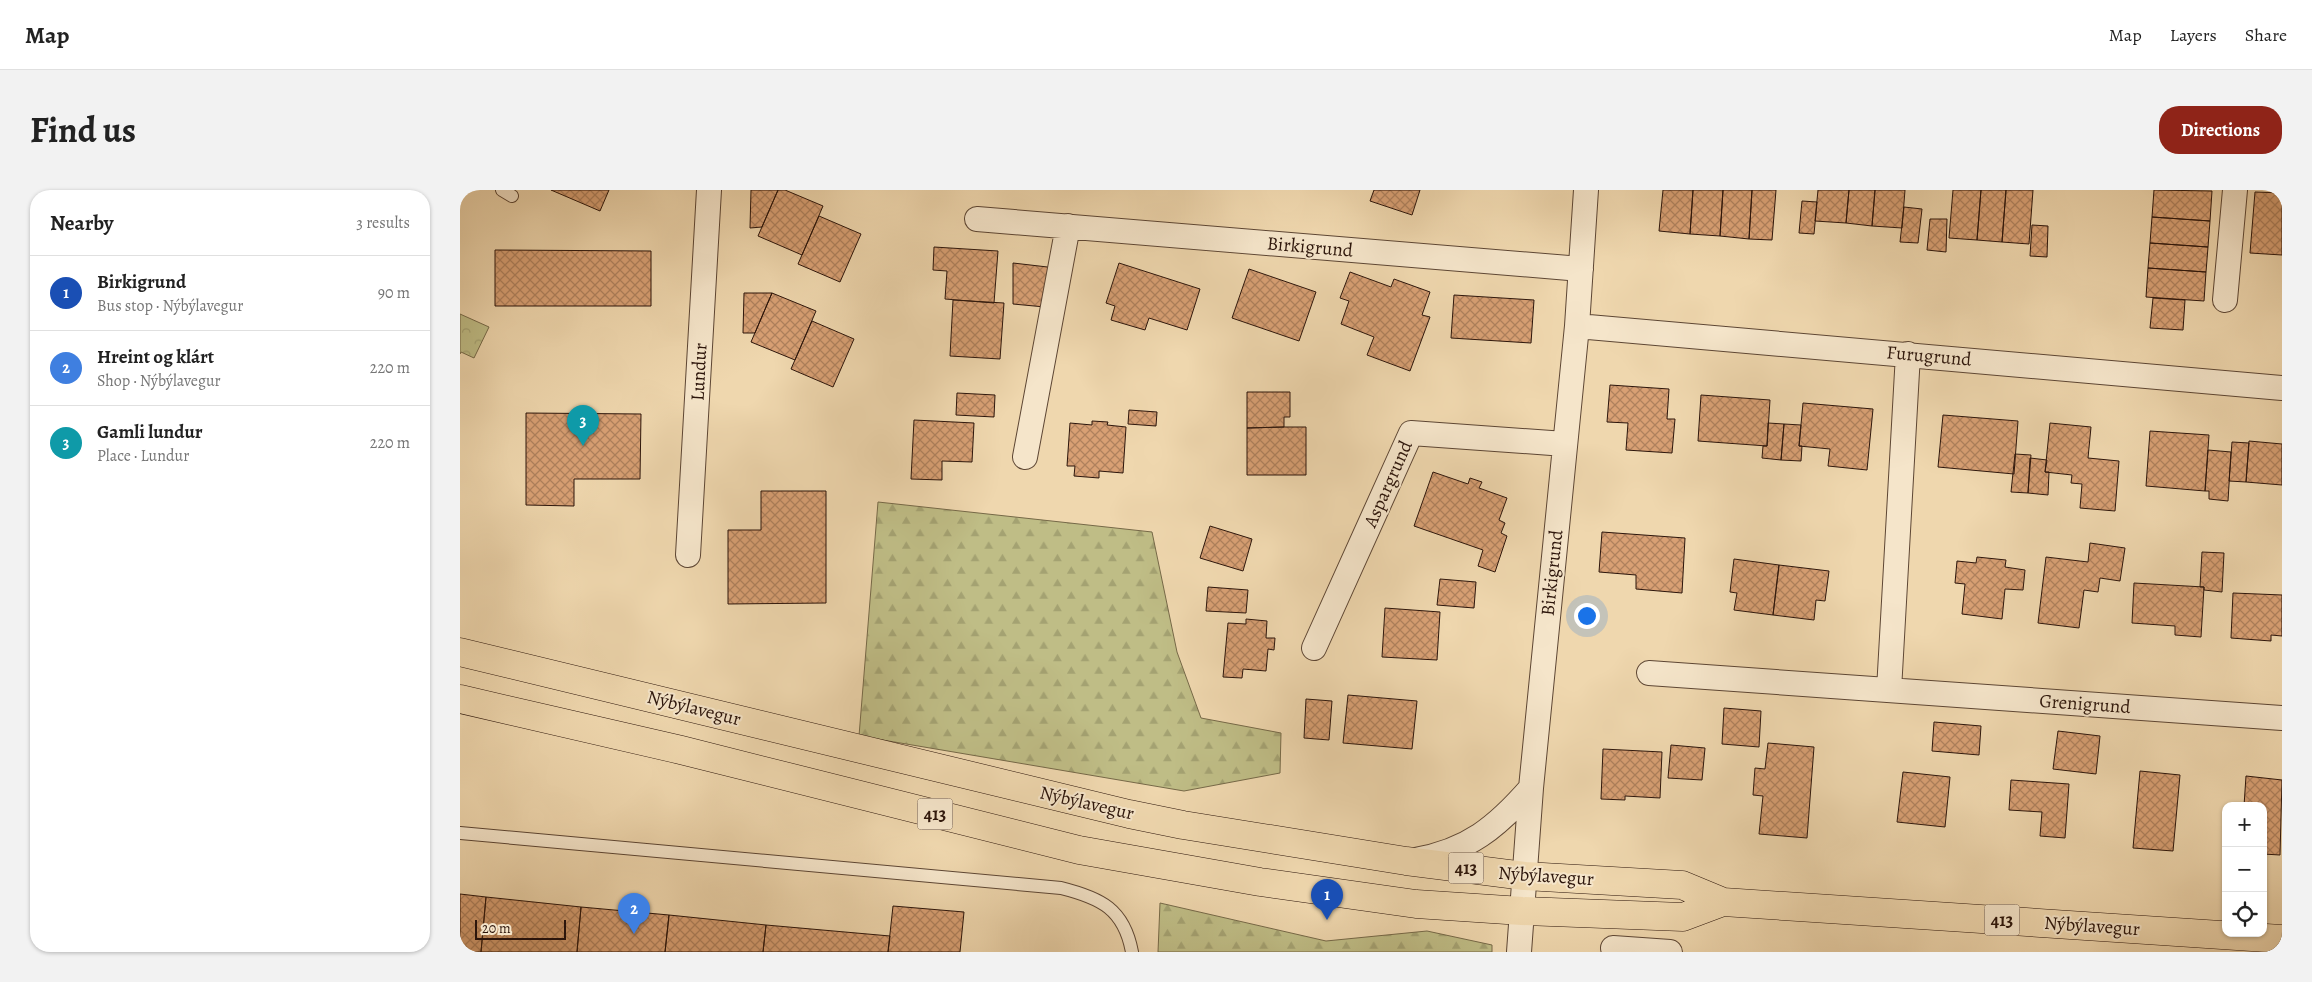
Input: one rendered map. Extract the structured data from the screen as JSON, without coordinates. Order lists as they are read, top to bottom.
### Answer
{
  "streets": {
    "main road": ["Nýbýlavegur", "413"],
    "street": [
      "Birkigrund",
      "Furugrund",
      "Lundur",
      "Aspargrund",
      "Grenigrund"
    ]
  },
  "crossings": [
    ["Birkigrund", "Furugrund"],
    ["Birkigrund", "Aspargrund"],
    ["Birkigrund", "Nýbýlavegur"]
  ],
  "scale_bar": "20 m",
  "page": {
    "header": "Map",
    "nav": ["Map", "Layers", "Share"],
    "title": "Find us",
    "buttons": "Directions",
    "heading": ["Nearby", "3 results"],
    "list": [
      {
        "mark": "1",
        "name": "Birkigrund",
        "note": "Bus stop · Nýbýlavegur",
        "value": "90 m"
      },
      {
        "mark": "2",
        "name": "Hreint og klárt",
        "note": "Shop · Nýbýlavegur",
        "value": "220 m"
      },
      {
        "mark": "3",
        "name": "Gamli lundur",
        "note": "Place · Lundur",
        "value": "220 m"
      }
    ],
    "pins": ["3", "1", "2"],
    "map_buttons": ["+", "−"],
    "scale": "20 m"
  }
}
